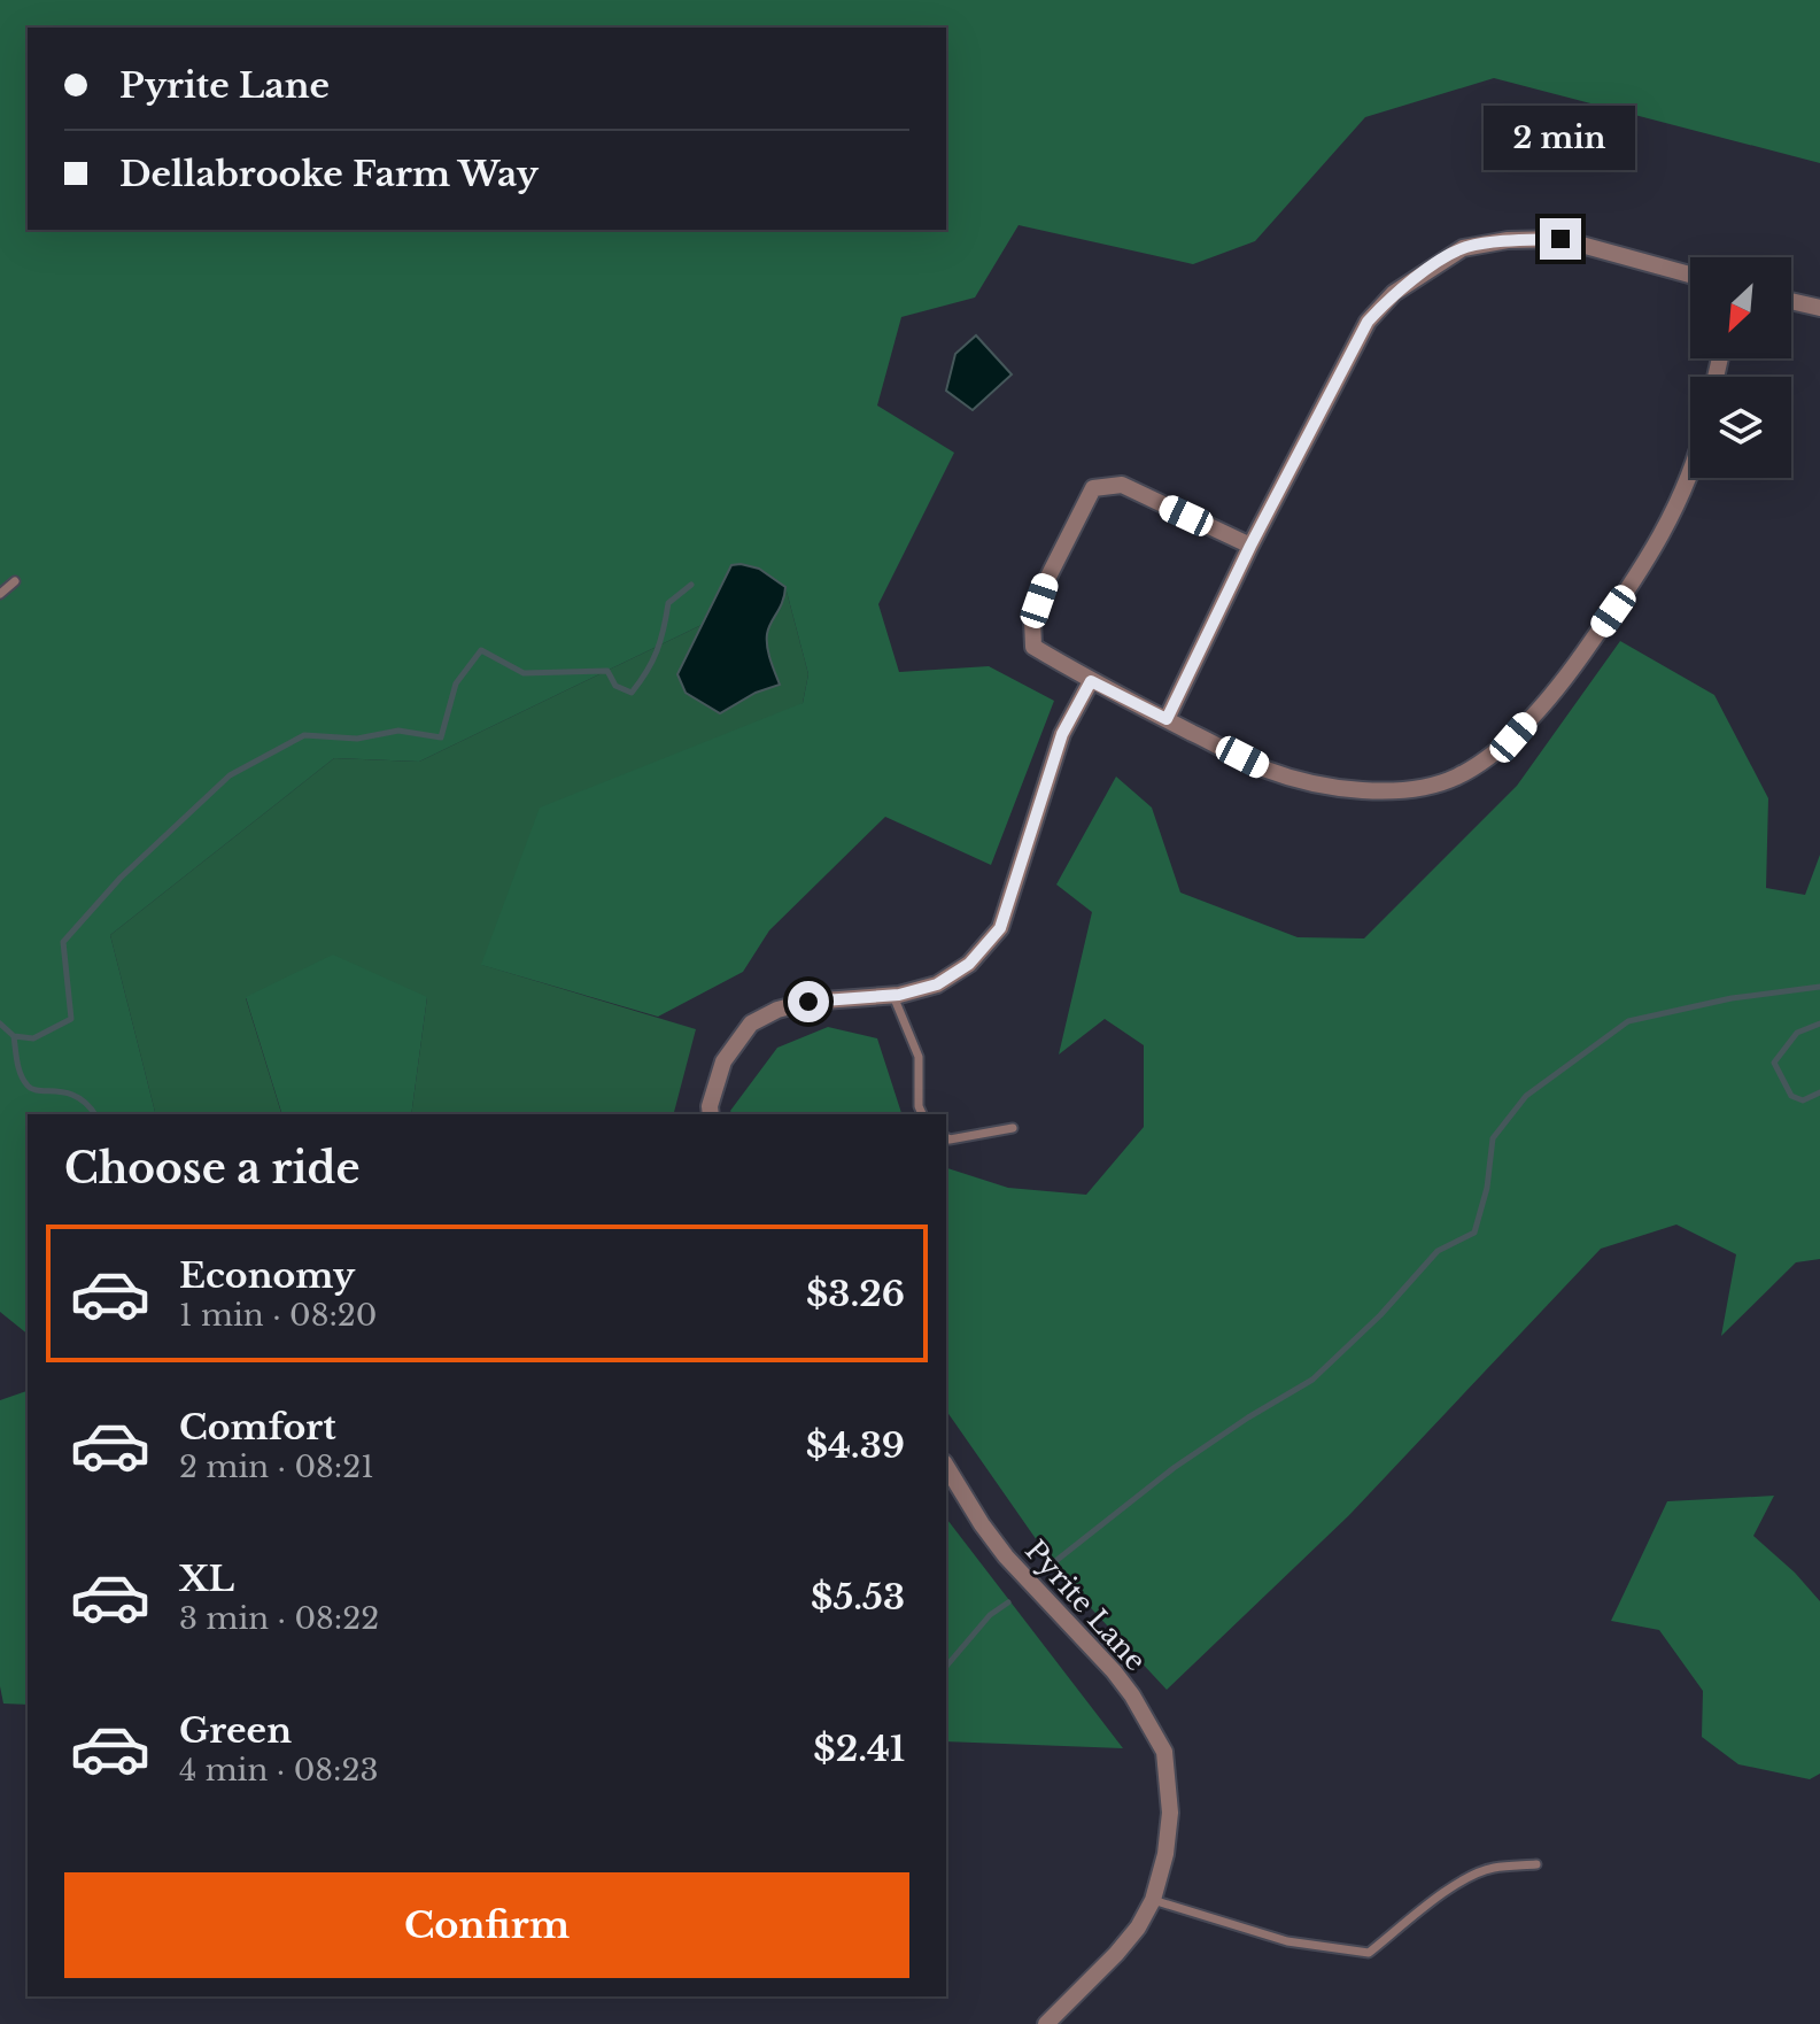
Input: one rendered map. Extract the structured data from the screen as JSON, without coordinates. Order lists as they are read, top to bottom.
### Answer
{
  "streets": {
    "street": ["Pyrite Lane"]
  },
  "north": "bottom left",
  "page": {
    "banner": ["Pyrite Lane", "Dellabrooke Farm Way"],
    "bubble": "2 min",
    "heading": "Choose a ride",
    "list": [
      {
        "name": "Economy",
        "note": "1 min · 08:20",
        "value": "$3.26"
      },
      {
        "name": "Comfort",
        "note": "2 min · 08:21",
        "value": "$4.39"
      },
      {
        "name": "XL",
        "note": "3 min · 08:22",
        "value": "$5.53"
      },
      {
        "name": "Green",
        "note": "4 min · 08:23",
        "value": "$2.41"
      }
    ],
    "buttons": "Confirm"
  }
}
